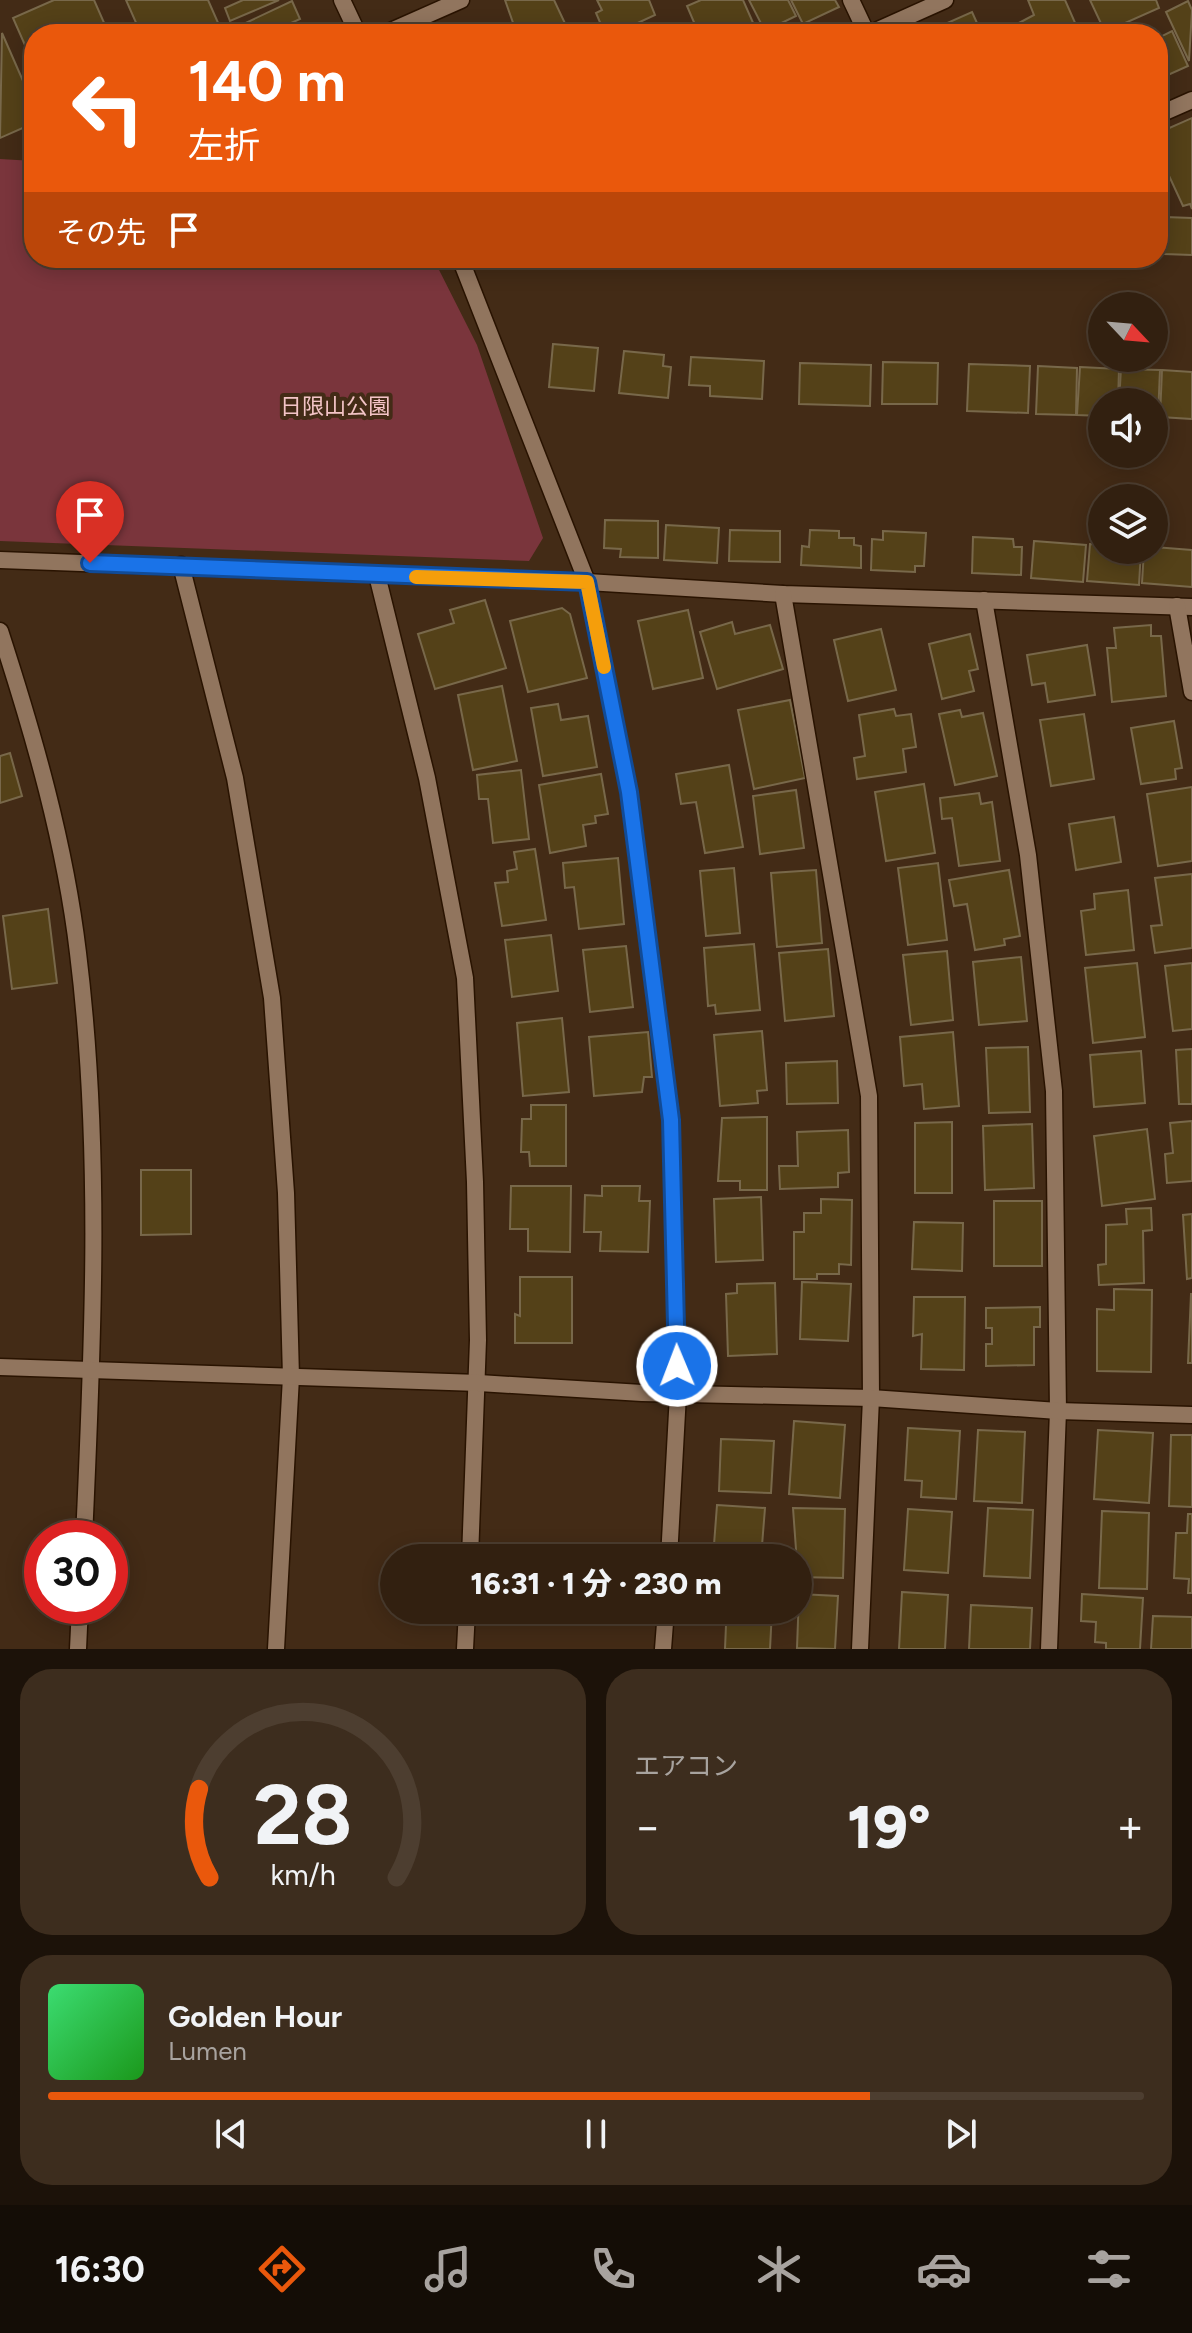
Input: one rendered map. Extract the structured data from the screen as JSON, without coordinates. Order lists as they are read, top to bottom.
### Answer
{
  "parks": ["日限山公園"],
  "north": "bottom right",
  "page": {
    "turn": ["140 m", "左折"],
    "then": "その先",
    "limit": "30",
    "trip": "16:31 · 1 分 · 230 m",
    "tile": "エアコン",
    "heat": ["−", "19°", "+"],
    "song": ["Golden Hour", "Lumen"],
    "tabs": "16:30",
    "gauge": ["28", "km/h"]
  }
}
